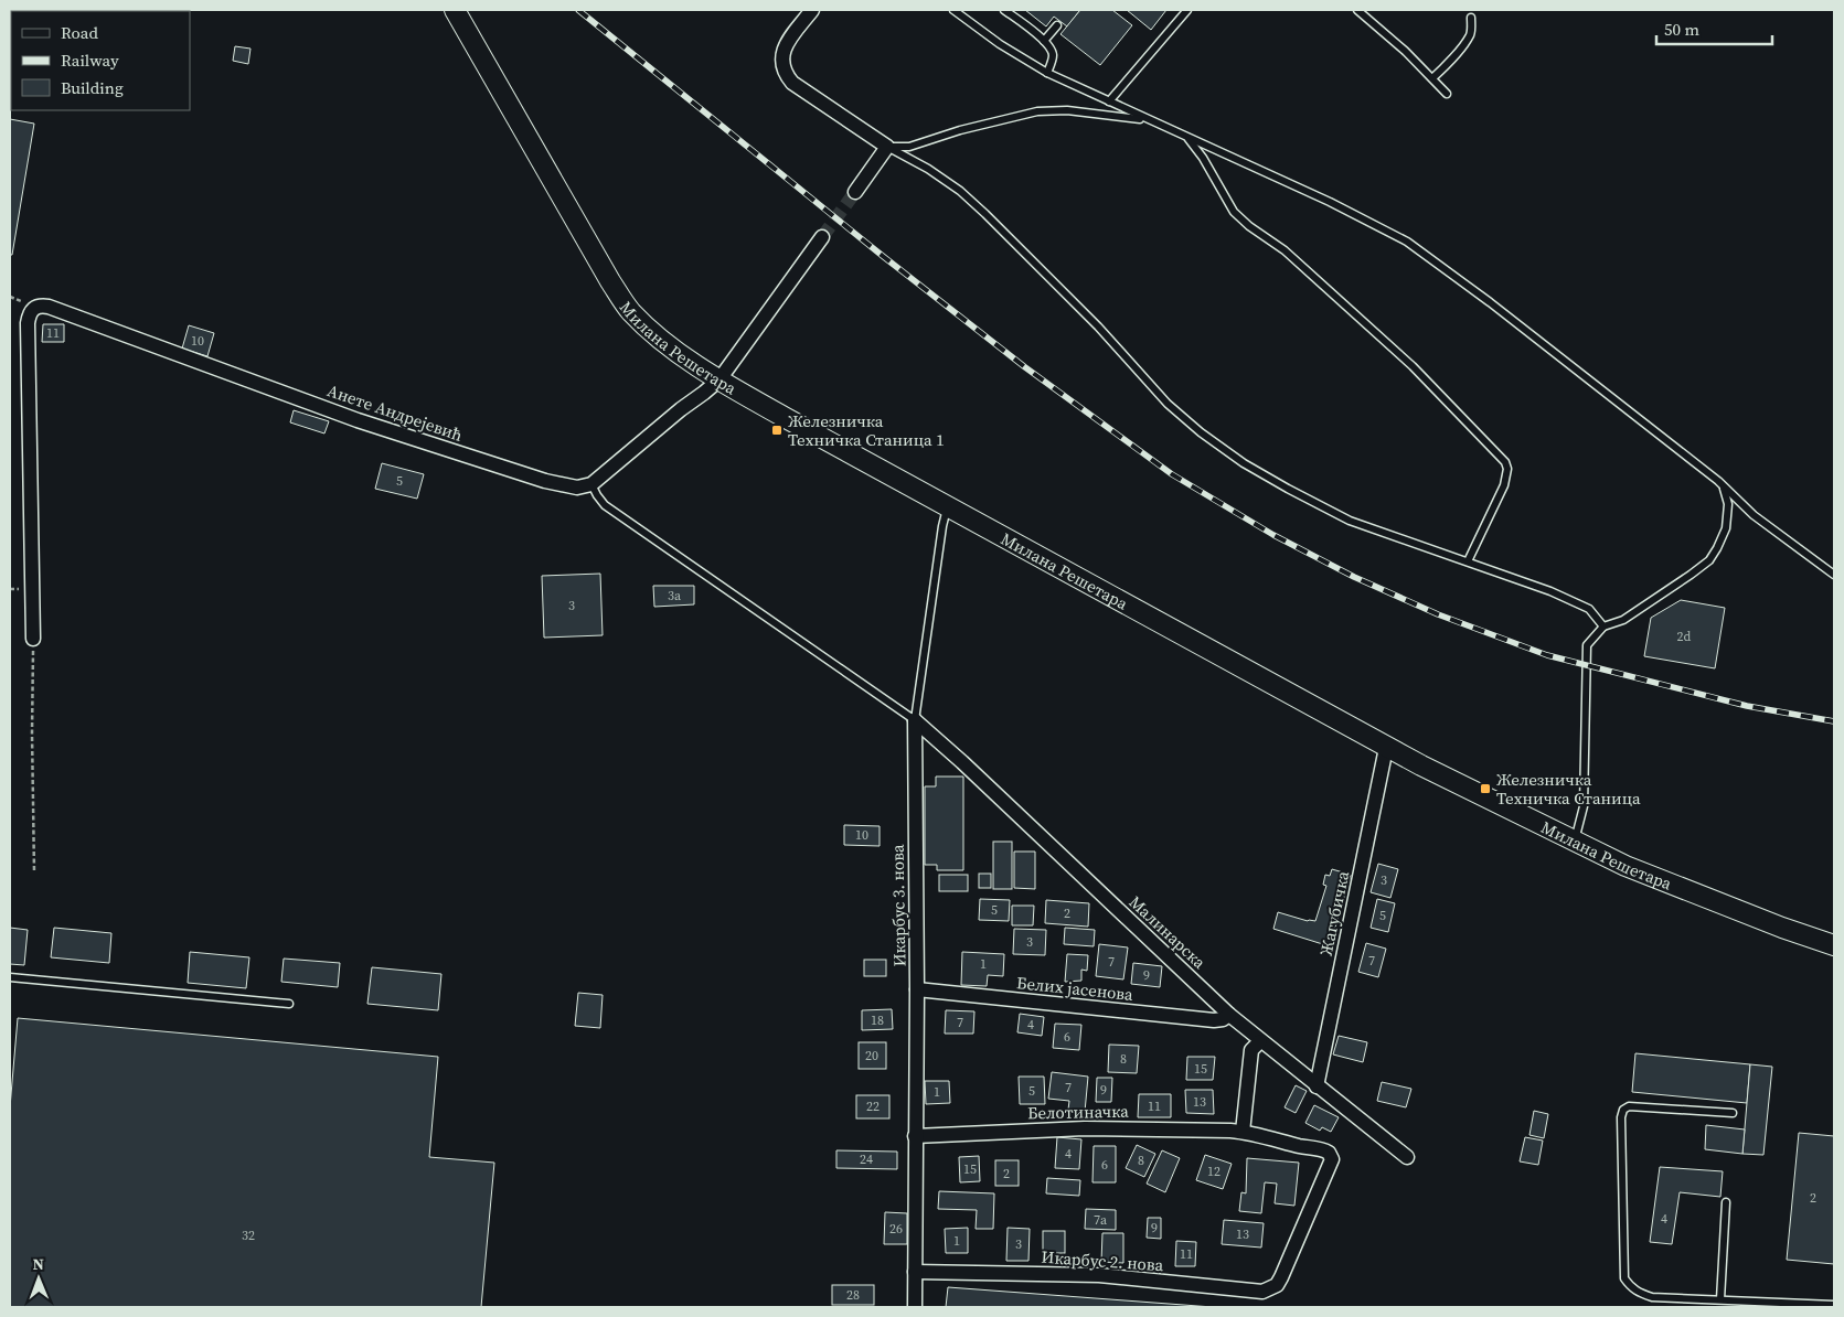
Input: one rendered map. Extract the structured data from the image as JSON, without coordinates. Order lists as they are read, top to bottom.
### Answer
{
  "streets": {
    "street": [
      "Милана Решетара",
      "Анете Андрејевић",
      "Икарбус 3. нова",
      "Жагубичка",
      "Малинарска",
      "Белих јасенова",
      "Белотиначка",
      "Икарбус 2. нова"
    ]
  },
  "crossings": [
    ["Милана Решетара", "Икарбус 3. нова"],
    ["Милана Решетара", "Жагубичка"],
    ["Икарбус 3. нова", "Малинарска"],
    ["Икарбус 3. нова", "Белих јасенова"],
    ["Икарбус 3. нова", "Белотиначка"],
    ["Икарбус 3. нова", "Икарбус 2. нова"],
    ["Жагубичка", "Малинарска"],
    ["Малинарска", "Белих јасенова"],
    ["Белотиначка", "Икарбус 2. нова"]
  ],
  "places": {
    "transit": ["Железничка Техничка Станица 1", "Железничка Техничка Станица"]
  },
  "house_numbers": [
    "11",
    "10",
    "5",
    "3a",
    "3",
    "2d",
    "10",
    "3",
    "5",
    "2",
    "5",
    "3",
    "7",
    "7",
    "1",
    "9",
    "18",
    "7",
    "4",
    "6",
    "20",
    "8",
    "15",
    "7",
    "9",
    "5",
    "1",
    "13",
    "22",
    "11",
    "4",
    "24",
    "8",
    "6",
    "15",
    "12",
    "2",
    "2",
    "4",
    "7a",
    "9",
    "26",
    "13",
    "32",
    "1",
    "3",
    "11",
    "28"
  ],
  "legend": ["Road", "Railway", "Building"],
  "scale_bar": "50 m",
  "north": "top"
}
